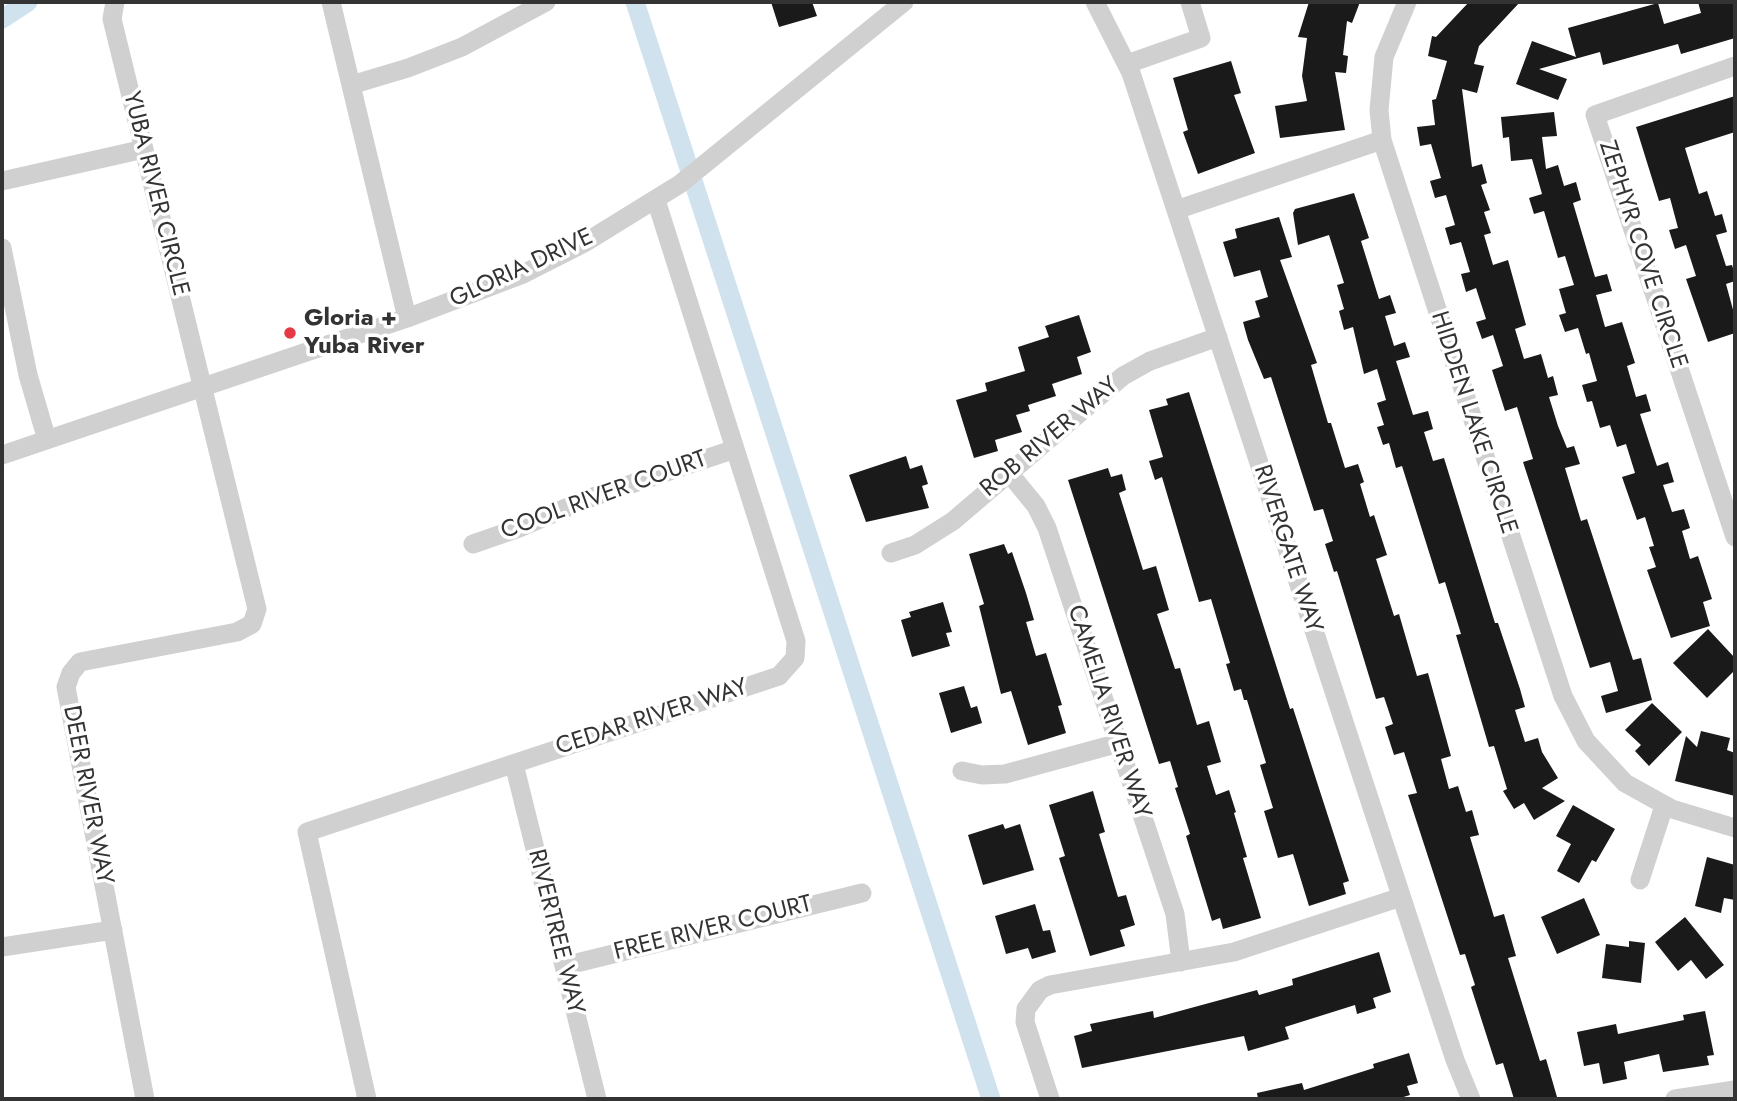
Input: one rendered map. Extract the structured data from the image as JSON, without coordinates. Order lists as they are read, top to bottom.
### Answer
{
  "streets": {
    "street": [
      "YUBA RIVER CIRCLE",
      "ZEPHYR COVE CIRCLE",
      "GLORIA DRIVE",
      "HIDDEN LAKE CIRCLE",
      "ROB RIVER WAY",
      "COOL RIVER COURT",
      "RIVERGATE WAY",
      "CAMELIA RIVER WAY",
      "CEDAR RIVER WAY",
      "DEER RIVER WAY",
      "FREE RIVER COURT",
      "RIVERTREE WAY"
    ]
  },
  "crossings": [
    ["YUBA RIVER CIRCLE", "GLORIA DRIVE"],
    ["YUBA RIVER CIRCLE", "DEER RIVER WAY"],
    ["GLORIA DRIVE", "CEDAR RIVER WAY"],
    ["GLORIA DRIVE", "DEER RIVER WAY"],
    ["ROB RIVER WAY", "RIVERGATE WAY"],
    ["ROB RIVER WAY", "CAMELIA RIVER WAY"],
    ["COOL RIVER COURT", "CEDAR RIVER WAY"],
    ["CEDAR RIVER WAY", "RIVERTREE WAY"],
    ["FREE RIVER COURT", "RIVERTREE WAY"]
  ],
  "places": ["Gloria + Yuba River"]
}
